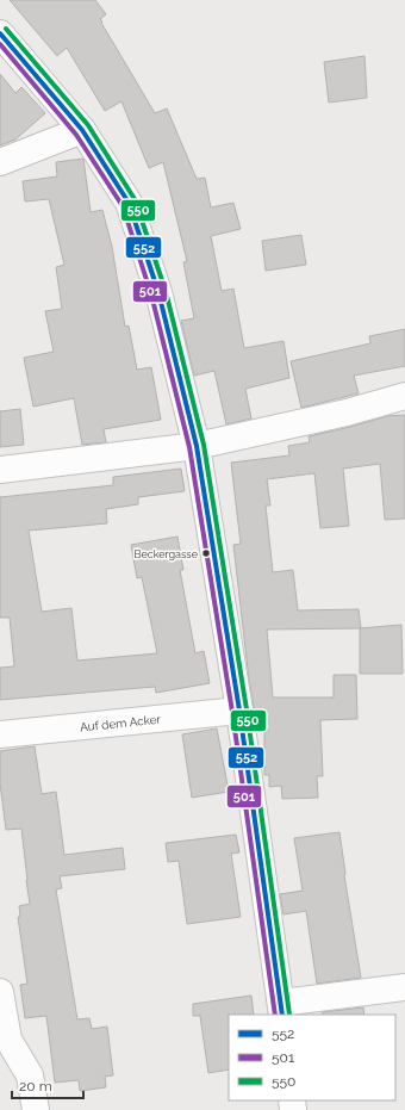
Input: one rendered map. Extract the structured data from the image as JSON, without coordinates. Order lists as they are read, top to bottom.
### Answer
{
  "streets": {
    "street": ["Auf dem Acker"]
  },
  "places": ["Beckergasse"],
  "lines": ["transit line 550", "transit line 552", "transit line 501"],
  "legend": ["552", "501", "550"],
  "scale_bar": "20 m"
}
